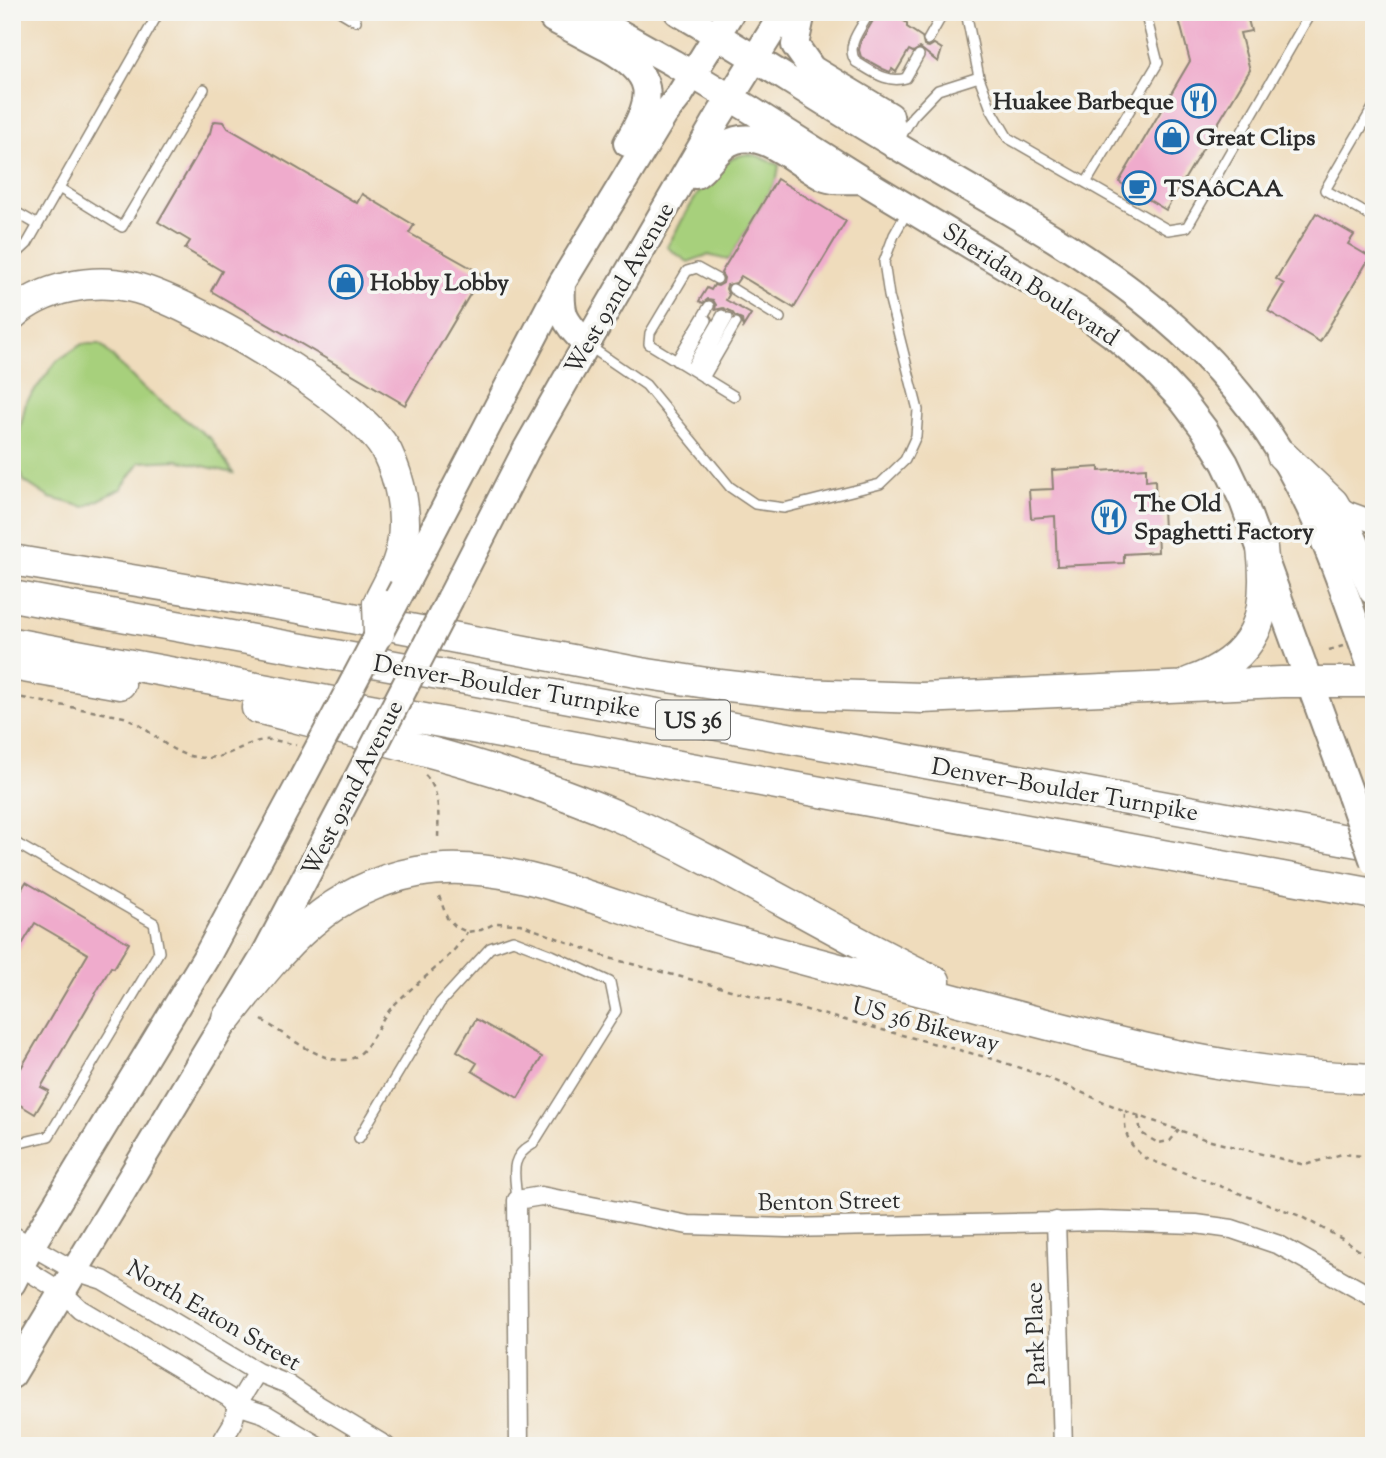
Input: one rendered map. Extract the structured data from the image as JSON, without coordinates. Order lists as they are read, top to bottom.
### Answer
{
  "streets": {
    "highway": ["Denver–Boulder Turnpike", "US 36"],
    "main road": ["Sheridan Boulevard", "West 92nd Avenue"],
    "street": ["Benton Street", "North Eaton Street", "Park Place"],
    "path": ["US 36 Bikeway"]
  },
  "crossings": [
    ["Sheridan Boulevard", "West 92nd Avenue"],
    ["West 92nd Avenue", "North Eaton Street"],
    ["Benton Street", "Park Place"]
  ],
  "places": {
    "restaurant": ["Huakee Barbeque", "The Old Spaghetti Factory"],
    "shop": ["Great Clips", "Hobby Lobby"],
    "cafe": ["TSAôCAA"]
  }
}
